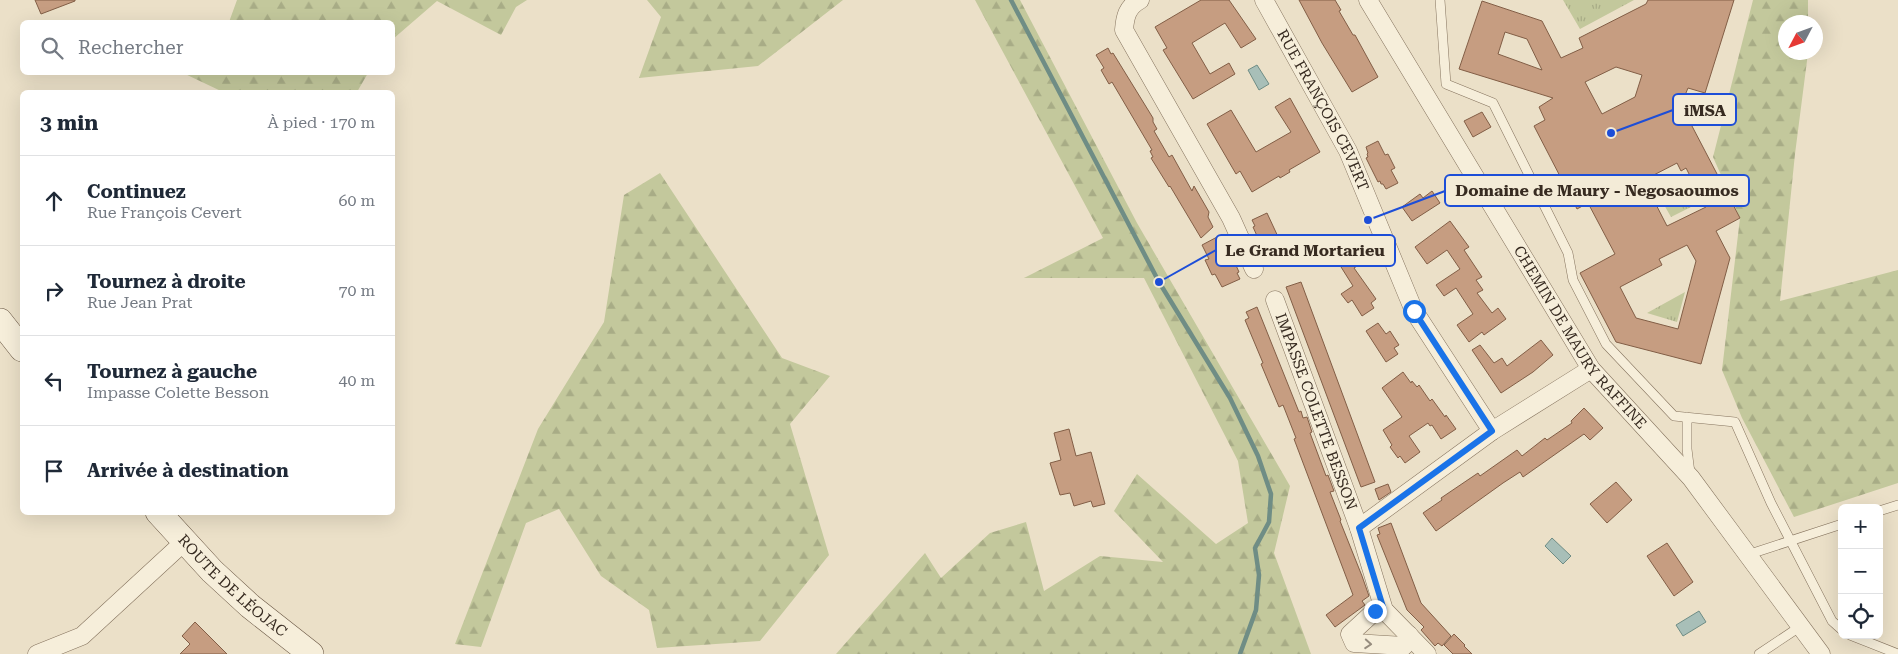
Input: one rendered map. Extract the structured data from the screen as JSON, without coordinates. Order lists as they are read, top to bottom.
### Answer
{
  "streets": {
    "main road": ["ROUTE DE LÉOJAC"],
    "street": ["RUE FRANÇOIS CEVERT", "CHEMIN DE MAURY RAFFINE", "IMPASSE COLETTE BESSON"]
  },
  "places": ["iMSA", "Domaine de Maury - Negosaoumos", "Le Grand Mortarieu"],
  "north": "bottom left",
  "page": {
    "search": "Rechercher",
    "heading": ["3 min", "À pied · 170 m"],
    "list": [
      ["Continuez", "Rue François Cevert", "60 m"],
      ["Tournez à droite", "Rue Jean Prat", "70 m"],
      ["Tournez à gauche", "Impasse Colette Besson", "40 m"],
      "Arrivée à destination"
    ],
    "map_buttons": ["+", "−"]
  }
}
